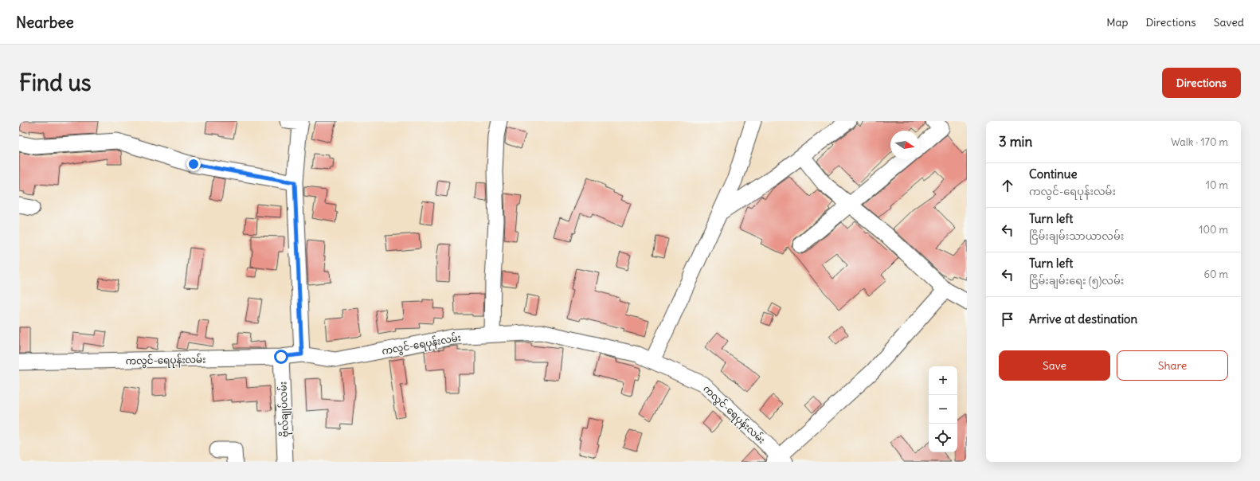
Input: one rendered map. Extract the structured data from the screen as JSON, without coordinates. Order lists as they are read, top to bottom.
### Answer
{
  "streets": {
    "street": ["ကလွင်-ရေပုန်းလမ်း", "ဗိုလ်ချုပ်လမ်း"]
  },
  "crossings": [
    ["ကလွင်-ရေပုန်းလမ်း", "ဗိုလ်ချုပ်လမ်း"]
  ],
  "north": "right",
  "page": {
    "header": "Nearbee",
    "nav": ["Map", "Directions", "Saved"],
    "buttons": [
      "Directions",
      ["Save", "Share"]
    ],
    "title": "Find us",
    "heading": ["3 min", "Walk · 170 m"],
    "list": [
      ["Continue", "ကလွင်-ရေပုန်းလမ်း", "10 m"],
      ["Turn left", "ငြိမ်းချမ်းသာယာလမ်း", "100 m"],
      ["Turn left", "ငြိမ်းချမ်းရေး (၅)လမ်း", "60 m"],
      "Arrive at destination"
    ],
    "map_buttons": ["+", "−"]
  }
}
